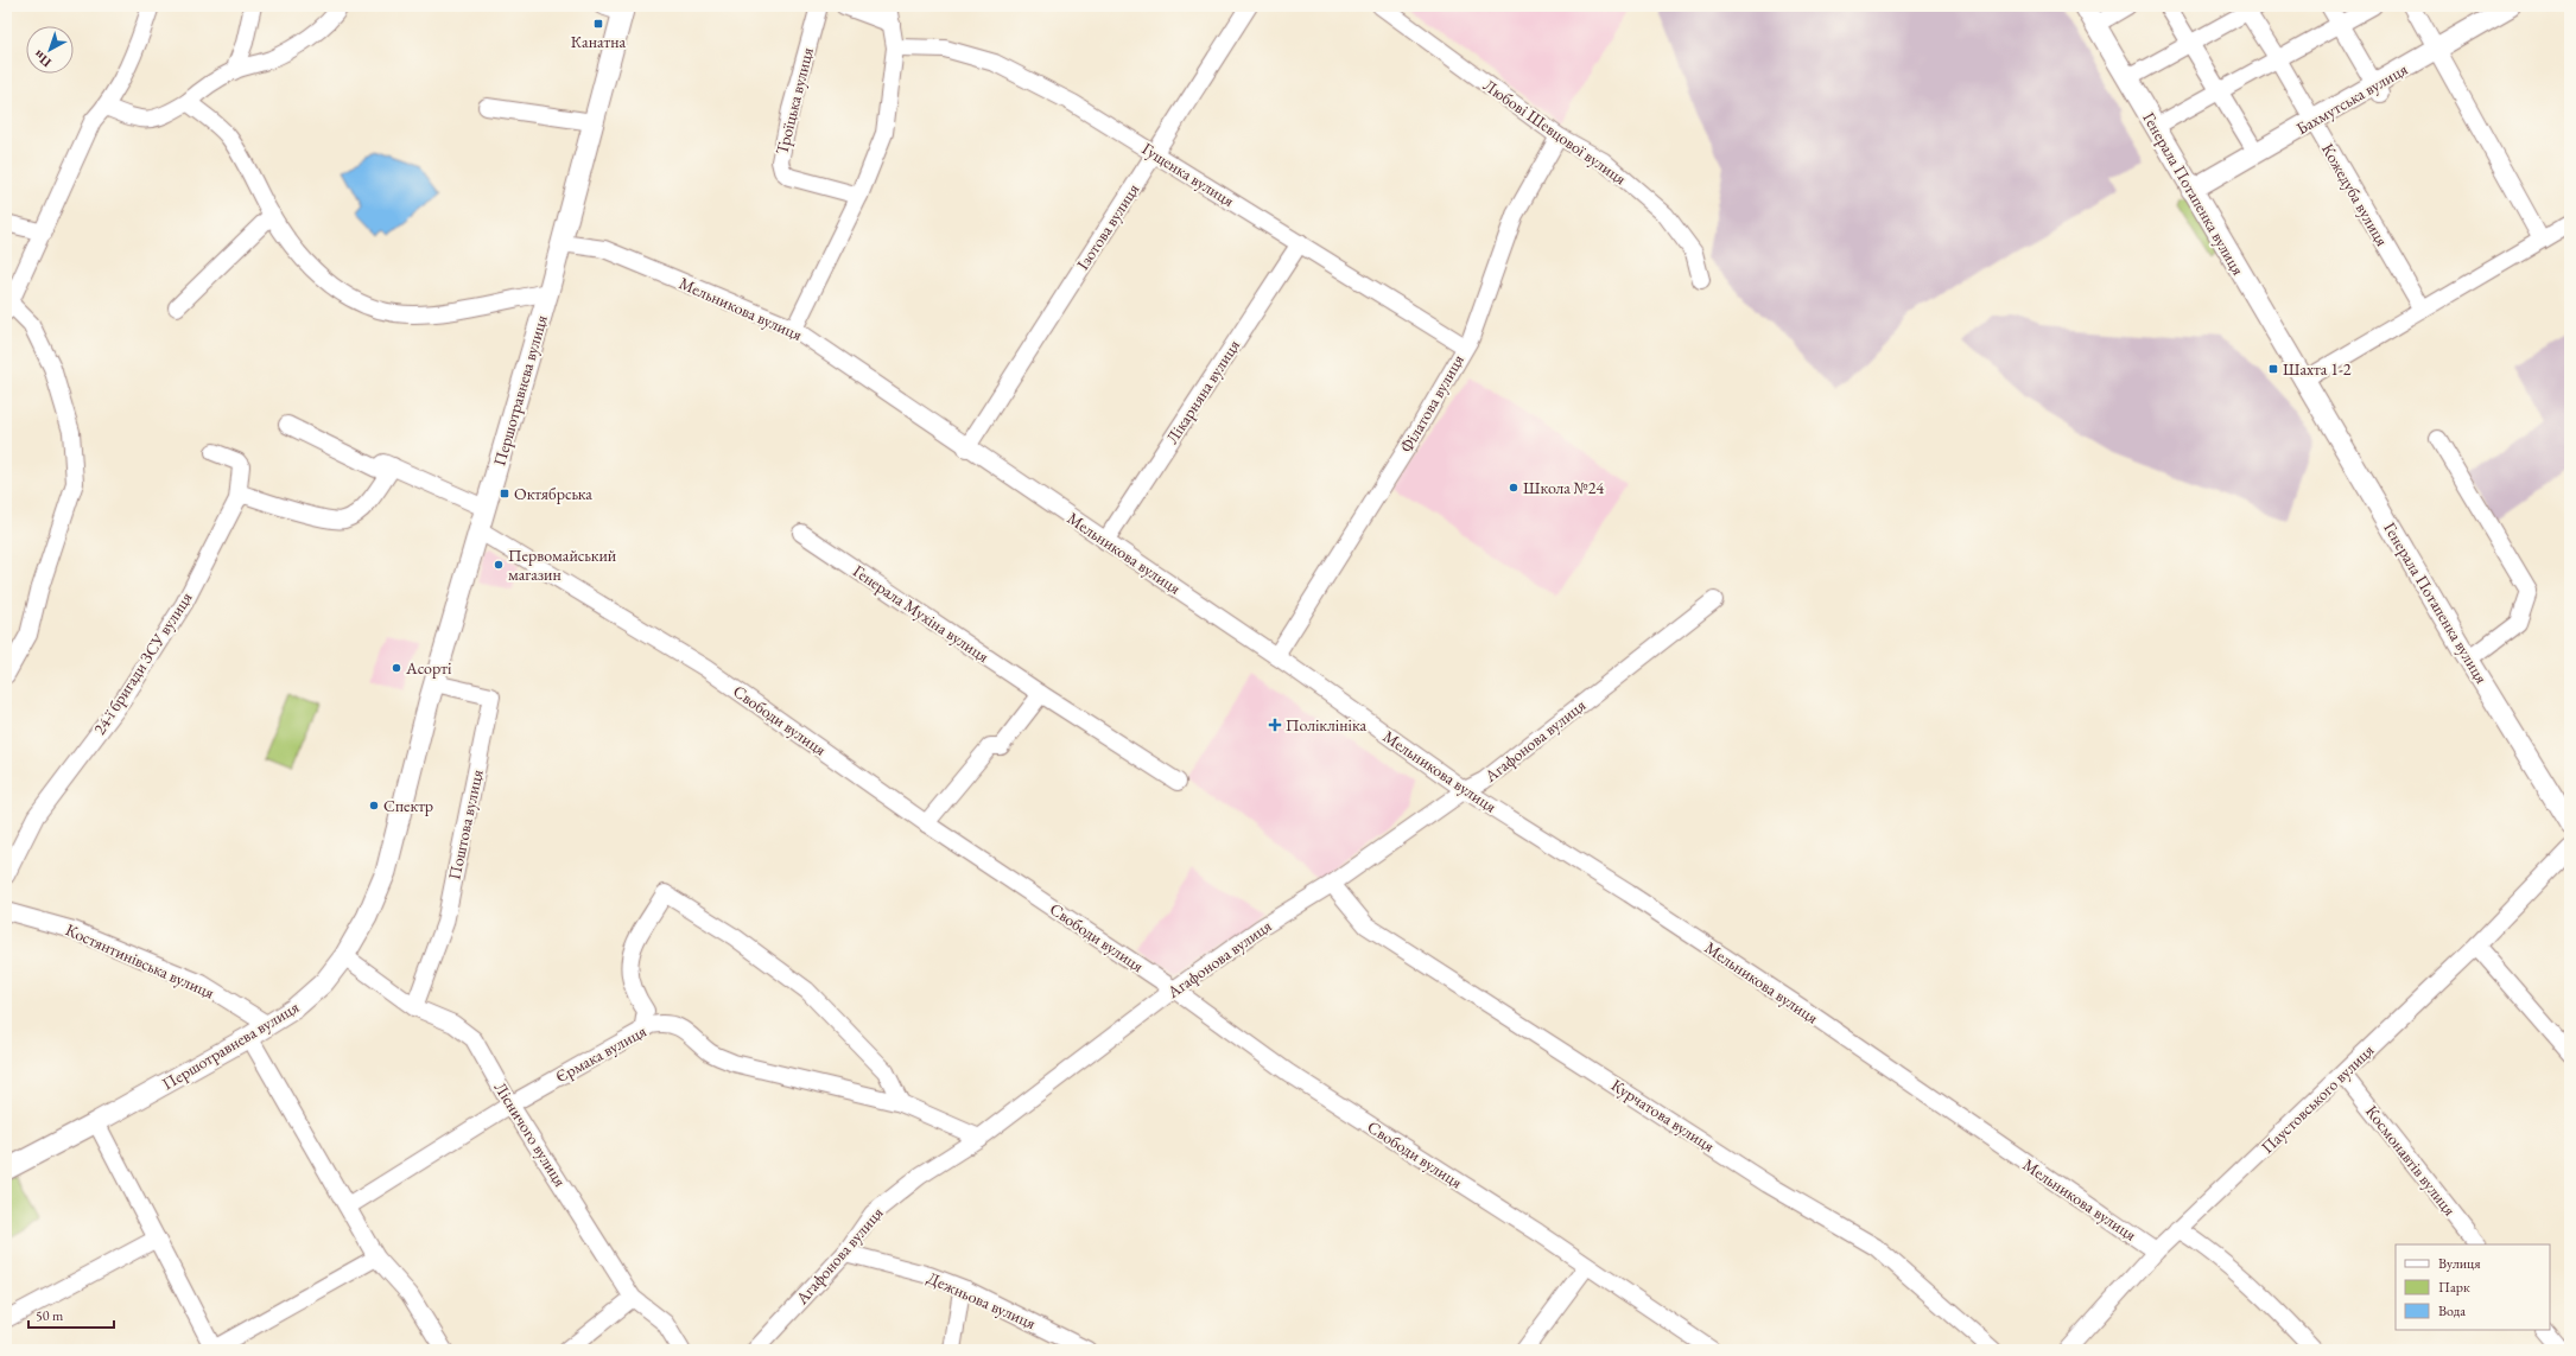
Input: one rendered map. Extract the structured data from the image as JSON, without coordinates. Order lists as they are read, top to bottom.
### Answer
{
  "streets": {
    "main road": ["Бахмутська вулиця", "Генерала Потапенка вулиця", "Першотравнева вулиця"],
    "street": [
      "Троїцька вулиця",
      "Любові Шевцової вулиця",
      "Гущенка вулиця",
      "Кожедуба вулиця",
      "Ізотова вулиця",
      "Мельникова вулиця",
      "Лікарняна вулиця",
      "Філатова вулиця",
      "Генерала Мухіна вулиця",
      "24-ї бригади ЗСУ вулиця",
      "Свободи вулиця",
      "Агафонова вулиця",
      "Поштова вулиця",
      "Костянтинівська вулиця",
      "Єрмака вулиця",
      "Паустовського вулиця",
      "Курчатова вулиця",
      "Лісничого вулиця",
      "Космонавтів вулиця",
      "Дежньова вулиця"
    ]
  },
  "crossings": [
    ["Бахмутська вулиця", "Генерала Потапенка вулиця"],
    ["Бахмутська вулиця", "Кожедуба вулиця"],
    ["Любові Шевцової вулиця", "Філатова вулиця"],
    ["Гущенка вулиця", "Ізотова вулиця"],
    ["Гущенка вулиця", "Лікарняна вулиця"],
    ["Гущенка вулиця", "Філатова вулиця"],
    ["Ізотова вулиця", "Мельникова вулиця"],
    ["Мельникова вулиця", "Першотравнева вулиця"],
    ["Мельникова вулиця", "Лікарняна вулиця"],
    ["Мельникова вулиця", "Філатова вулиця"],
    ["Мельникова вулиця", "Агафонова вулиця"],
    ["Мельникова вулиця", "Паустовського вулиця"],
    ["Першотравнева вулиця", "Свободи вулиця"],
    ["Першотравнева вулиця", "Поштова вулиця"],
    ["Першотравнева вулиця", "Костянтинівська вулиця"],
    ["Першотравнева вулиця", "Лісничого вулиця"],
    ["Свободи вулиця", "Агафонова вулиця"],
    ["Агафонова вулиця", "Єрмака вулиця"],
    ["Агафонова вулиця", "Курчатова вулиця"],
    ["Агафонова вулиця", "Дежньова вулиця"],
    ["Поштова вулиця", "Лісничого вулиця"],
    ["Єрмака вулиця", "Лісничого вулиця"],
    ["Паустовського вулиця", "Космонавтів вулиця"]
  ],
  "places": {
    "transit": ["Канатна", "Шахта 1-2", "Октябрська"],
    "other": [
      "Школа №24",
      "Первомайський магазин",
      "Асорті",
      "Спектр"
    ],
    "health": ["Поліклініка"]
  },
  "legend": ["Вулиця", "Парк", "Вода"],
  "scale_bar": "50 m",
  "north": "bottom left"
}
